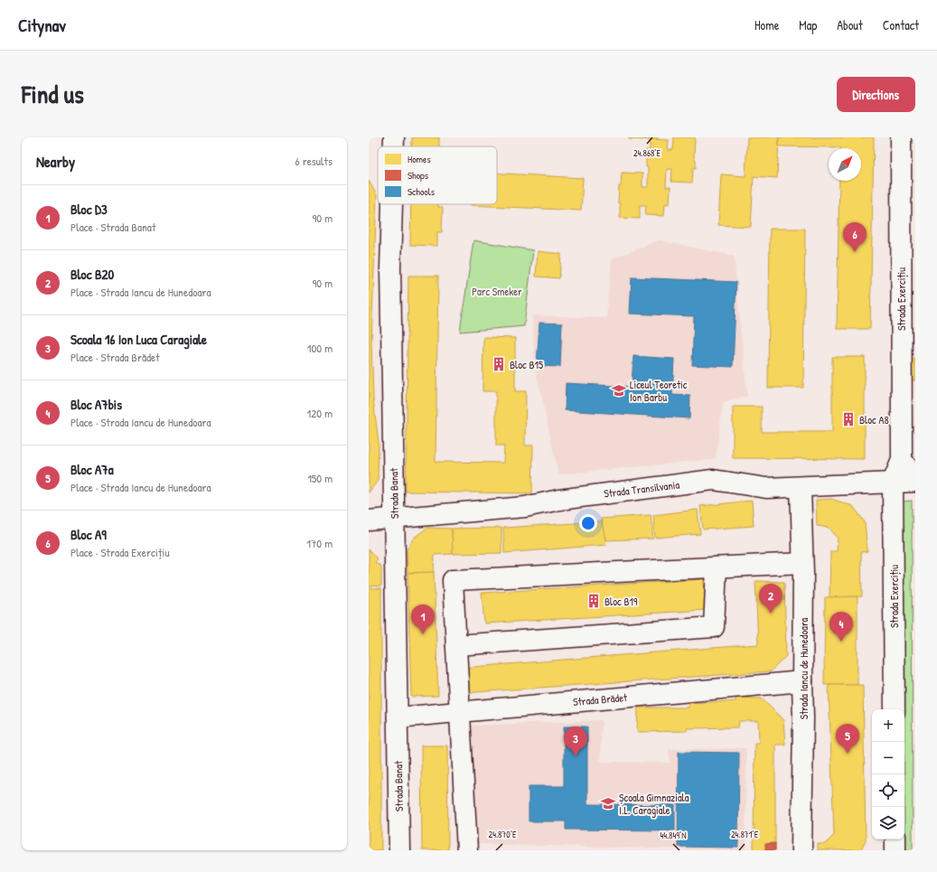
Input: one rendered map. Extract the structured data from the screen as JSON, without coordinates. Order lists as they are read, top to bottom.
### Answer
{
  "streets": {
    "street": [
      "Strada Exercițiu",
      "Strada Transilvania",
      "Strada Banat",
      "Strada Iancu de Hunedoara",
      "Strada Brădet"
    ]
  },
  "crossings": [
    ["Strada Exercițiu", "Strada Transilvania"],
    ["Strada Transilvania", "Strada Banat"],
    ["Strada Transilvania", "Strada Iancu de Hunedoara"],
    ["Strada Banat", "Strada Brădet"],
    ["Strada Iancu de Hunedoara", "Strada Brădet"]
  ],
  "parks": ["Parc Smeker"],
  "places": {
    "building": ["Bloc B15", "Bloc A8", "Bloc B19"],
    "school or university": ["Liceul Teoretic Ion Barbu", "Școala Gimnaziala I.L. Caragiale"]
  },
  "legend": ["Homes", "Shops", "Schools"],
  "north": "top right",
  "page": {
    "header": "Citynav",
    "nav": [
      "Home",
      "Map",
      "About",
      "Contact"
    ],
    "title": "Find us",
    "buttons": "Directions",
    "heading": ["Nearby", "6 results"],
    "list": [
      {
        "mark": "1",
        "name": "Bloc D3",
        "note": "Place · Strada Banat",
        "value": "90 m"
      },
      {
        "mark": "2",
        "name": "Bloc B20",
        "note": "Place · Strada Iancu de Hunedoara",
        "value": "90 m"
      },
      {
        "mark": "3",
        "name": "Scoala 16 Ion Luca Caragiale",
        "note": "Place · Strada Brădet",
        "value": "100 m"
      },
      {
        "mark": "4",
        "name": "Bloc A7bis",
        "note": "Place · Strada Iancu de Hunedoara",
        "value": "120 m"
      },
      {
        "mark": "5",
        "name": "Bloc A7a",
        "note": "Place · Strada Iancu de Hunedoara",
        "value": "150 m"
      },
      {
        "mark": "6",
        "name": "Bloc A9",
        "note": "Place · Strada Exercițiu",
        "value": "170 m"
      }
    ],
    "pins": [
      "6",
      "2",
      "1",
      "4",
      "5",
      "3"
    ],
    "map_buttons": ["+", "−"]
  },
  "coordinates": [
    "24.868°E",
    "24.870°E",
    "24.871°E",
    "44.849°N"
  ]
}
